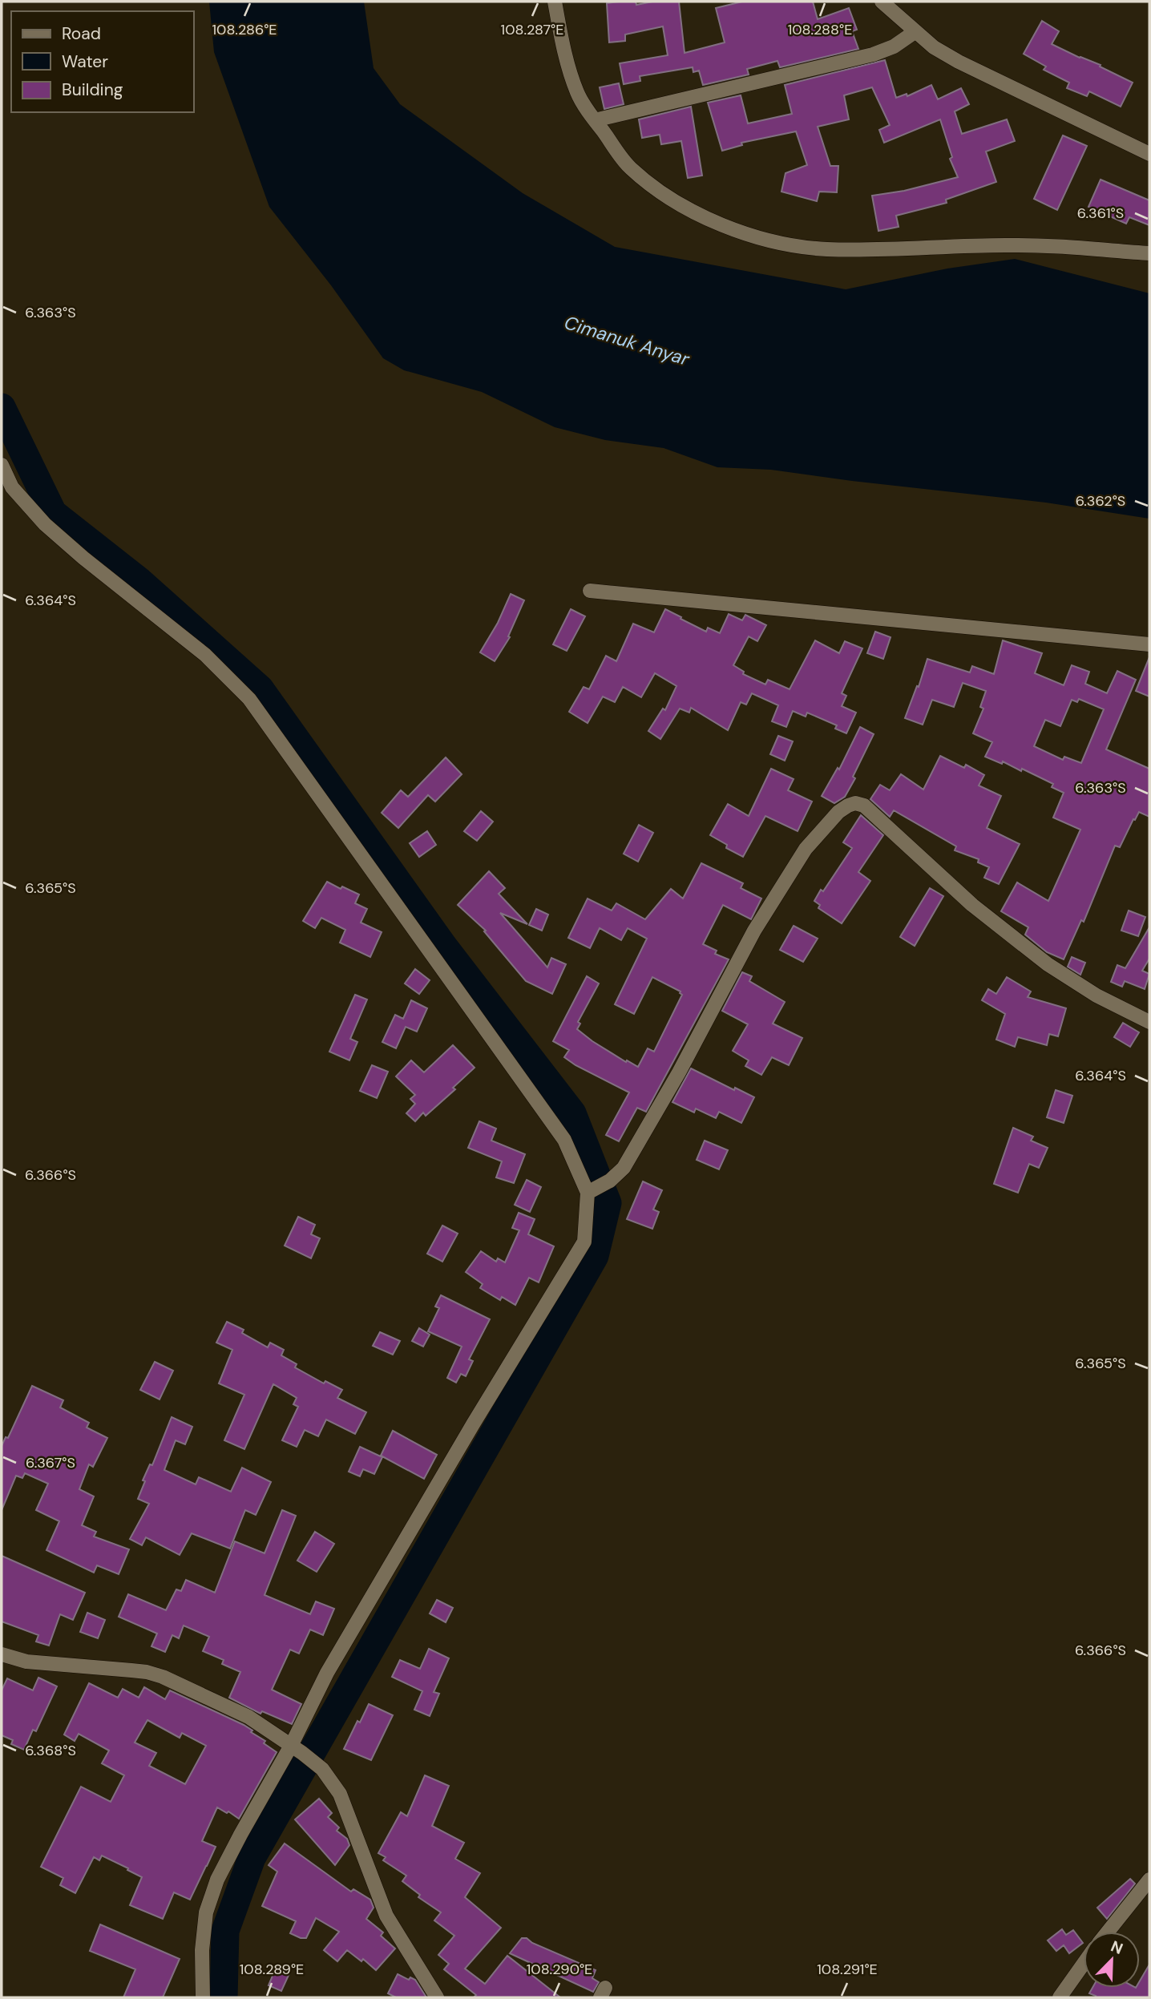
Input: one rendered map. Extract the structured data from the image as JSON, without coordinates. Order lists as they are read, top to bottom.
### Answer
{
  "water": ["Cimanuk Anyar"],
  "legend": ["Road", "Water", "Building"],
  "north": "top right",
  "coordinates": [
    "108.286°E",
    "108.287°E",
    "108.288°E",
    "6.361°S",
    "6.363°S",
    "6.362°S",
    "6.364°S",
    "6.365°S",
    "6.366°S",
    "6.367°S",
    "6.368°S",
    "108.289°E",
    "108.290°E",
    "108.291°E"
  ]
}
